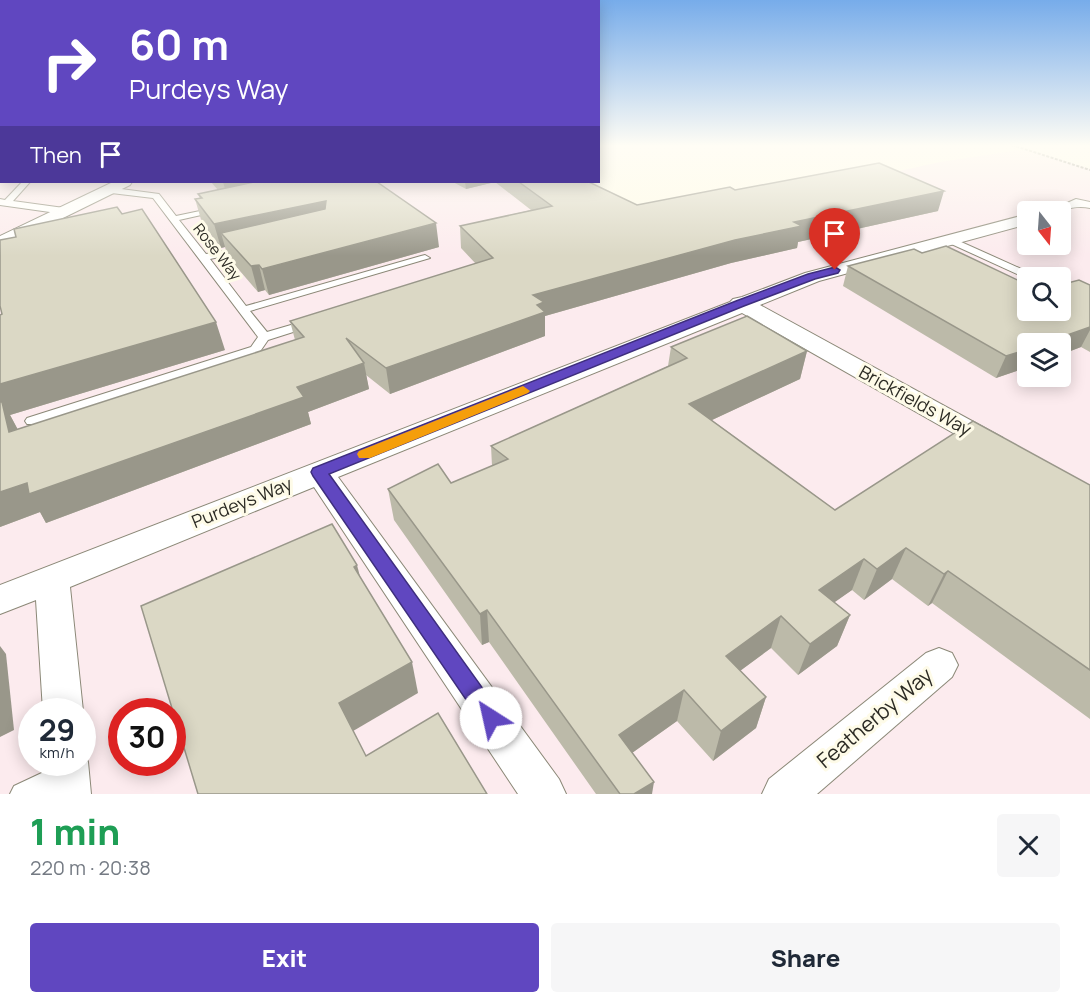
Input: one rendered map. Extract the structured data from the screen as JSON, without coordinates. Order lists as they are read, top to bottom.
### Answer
{
  "streets": {
    "street": ["Brickfields Way", "Purdeys Way", "Featherby Way"],
    "lane": ["Rose Way"]
  },
  "crossings": [
    ["Brickfields Way", "Purdeys Way"]
  ],
  "north": "bottom",
  "page": {
    "turn": ["60 m", "Purdeys Way"],
    "then": "Then",
    "speed": "29 km/h",
    "limit": "30",
    "heading": ["1 min", "220 m · 20:38"],
    "buttons": ["Exit", "Share"]
  }
}
